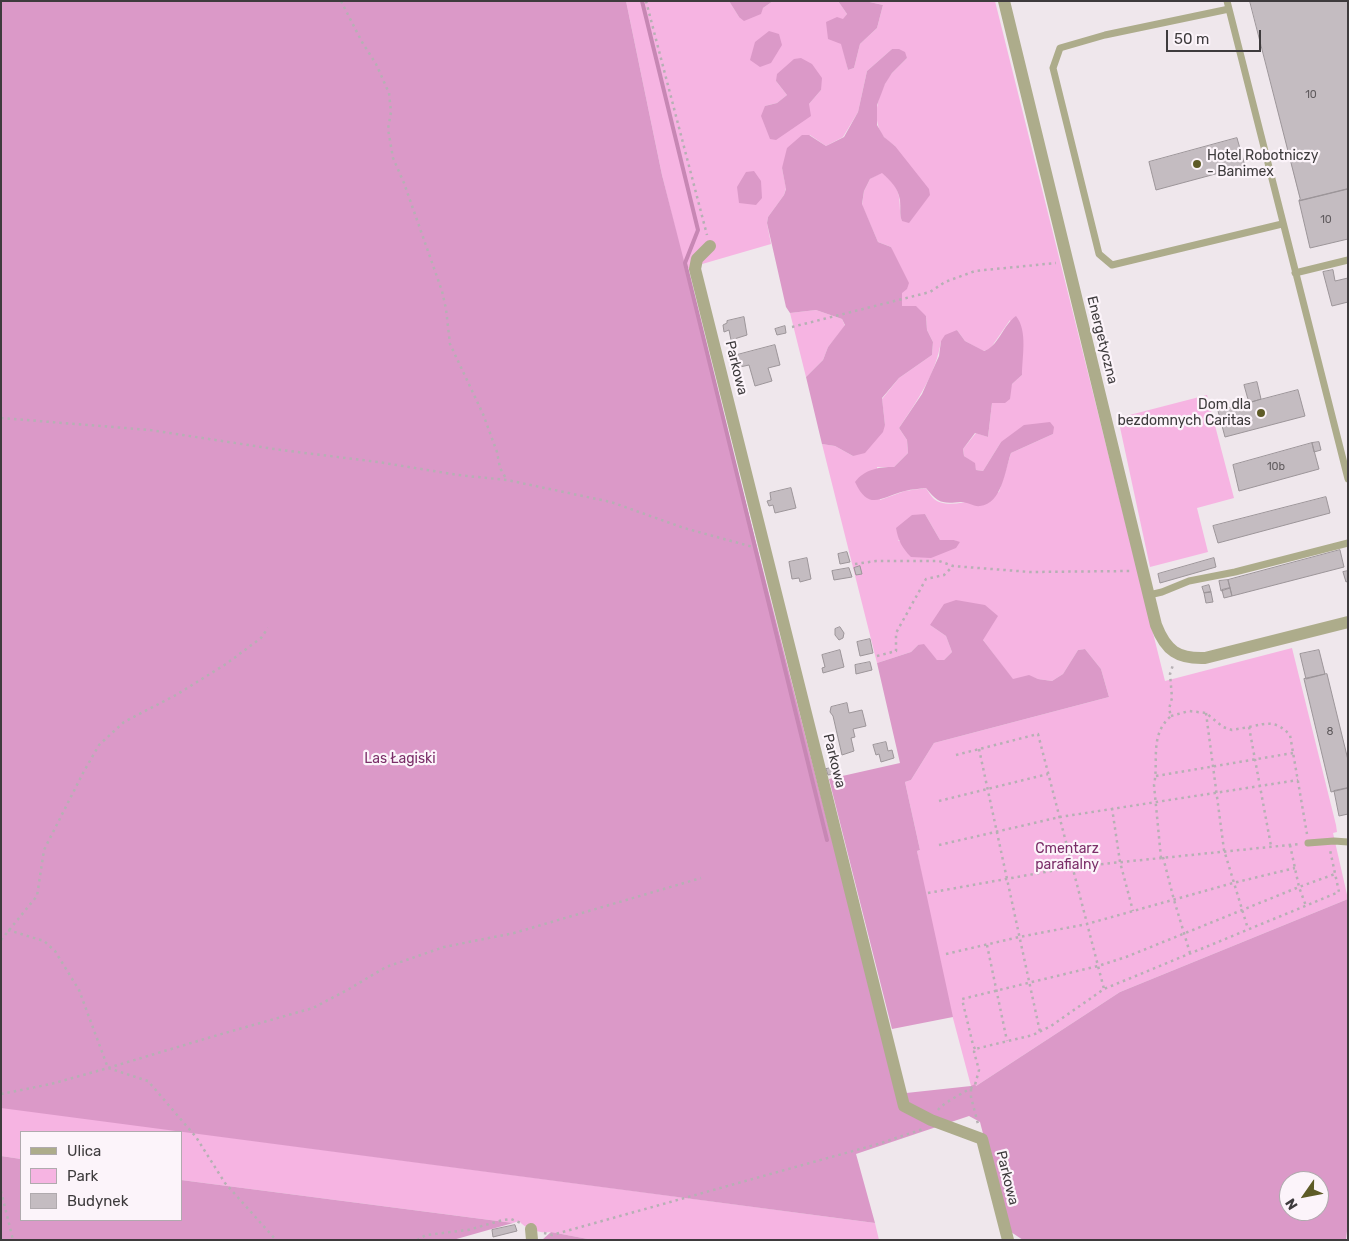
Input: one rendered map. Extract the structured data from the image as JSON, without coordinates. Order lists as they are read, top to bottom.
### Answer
{
  "streets": {
    "street": ["Energetyczna", "Parkowa"]
  },
  "parks": ["Las Łagiski", "Cmentarz parafialny"],
  "places": ["Hotel Robotniczy - Banimex", "Dom dla bezdomnych Caritas"],
  "house_numbers": [
    "10",
    "10",
    "10b",
    "8"
  ],
  "legend": ["Ulica", "Park", "Budynek"],
  "scale_bar": "50 m",
  "north": "bottom left"
}
